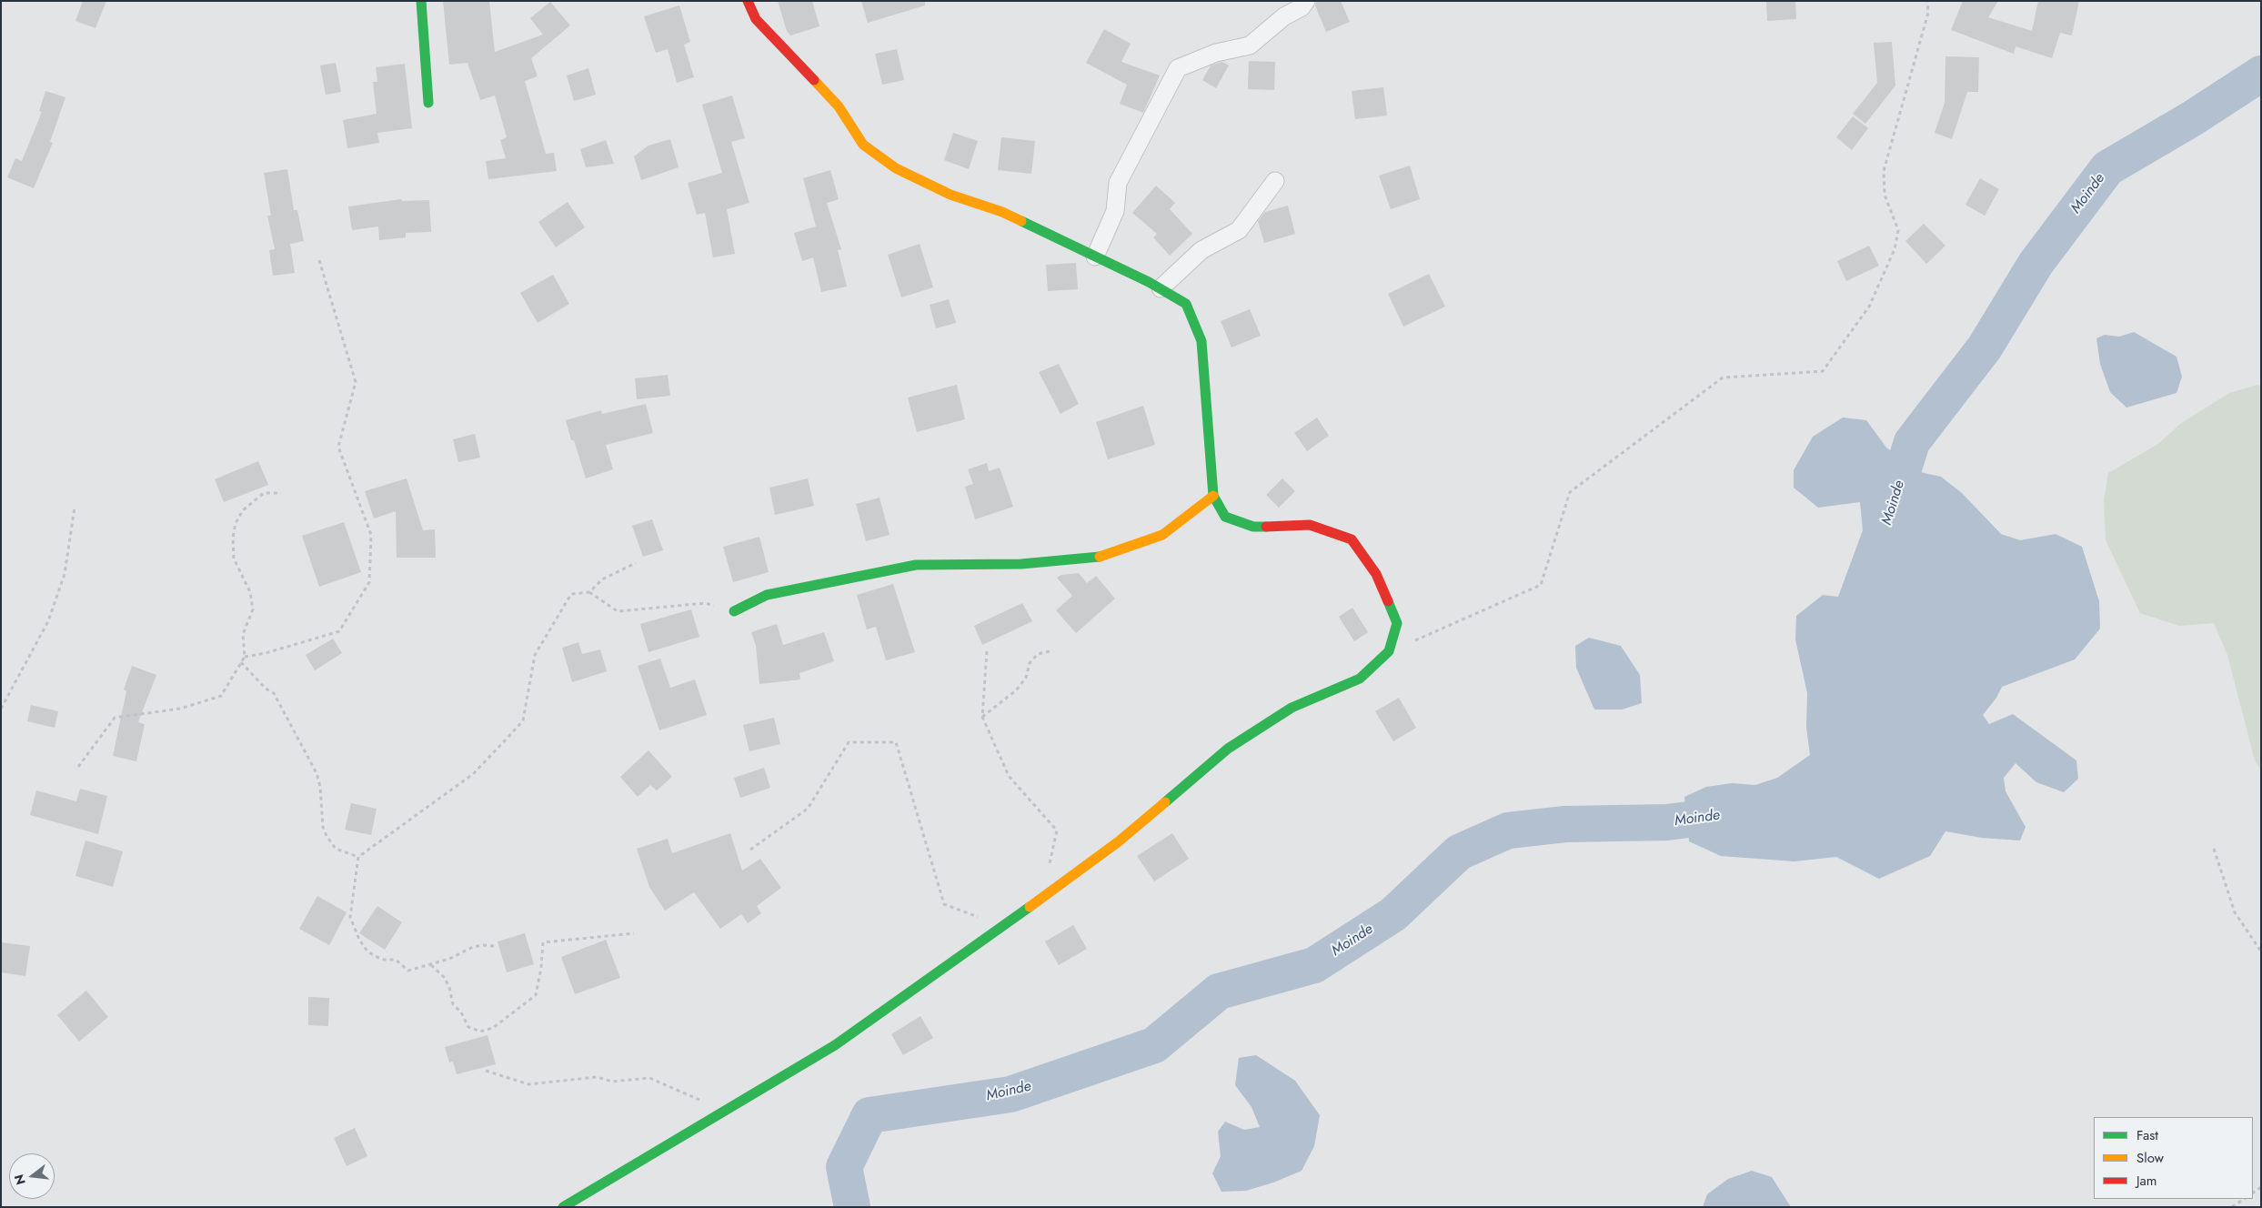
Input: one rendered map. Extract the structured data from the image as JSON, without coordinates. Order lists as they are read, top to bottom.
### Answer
{
  "water": ["Moinde"],
  "legend": ["Fast", "Slow", "Jam"],
  "north": "left"
}
